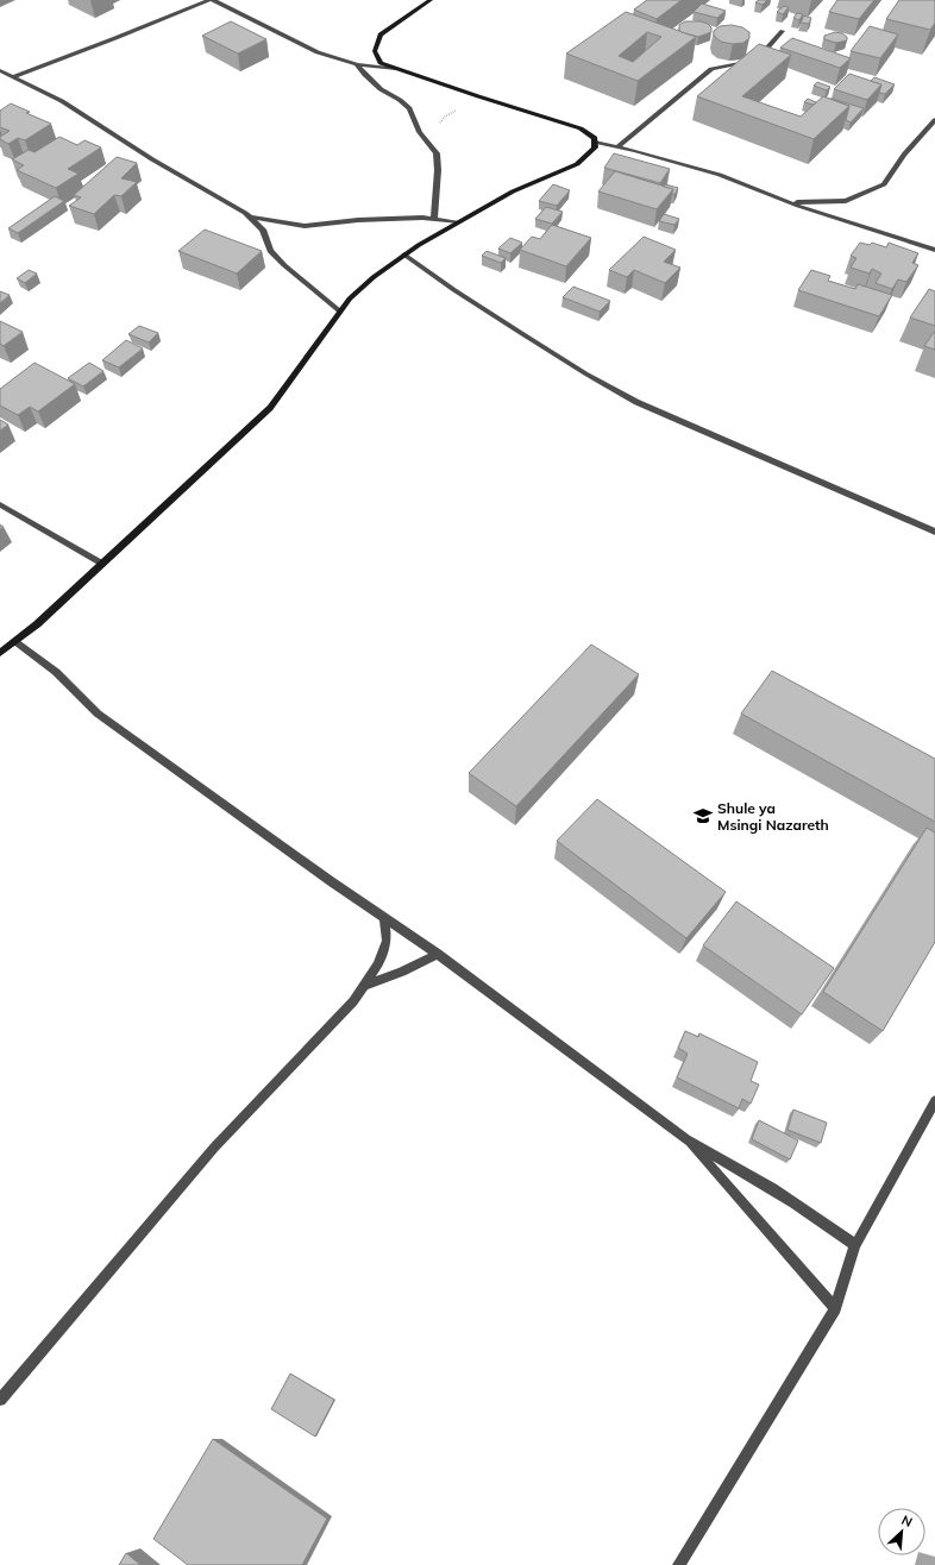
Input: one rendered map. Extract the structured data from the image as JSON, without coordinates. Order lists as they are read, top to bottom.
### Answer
{
  "places": {
    "school or university": ["Shule ya Msingi Nazareth"]
  },
  "north": "top right"
}
